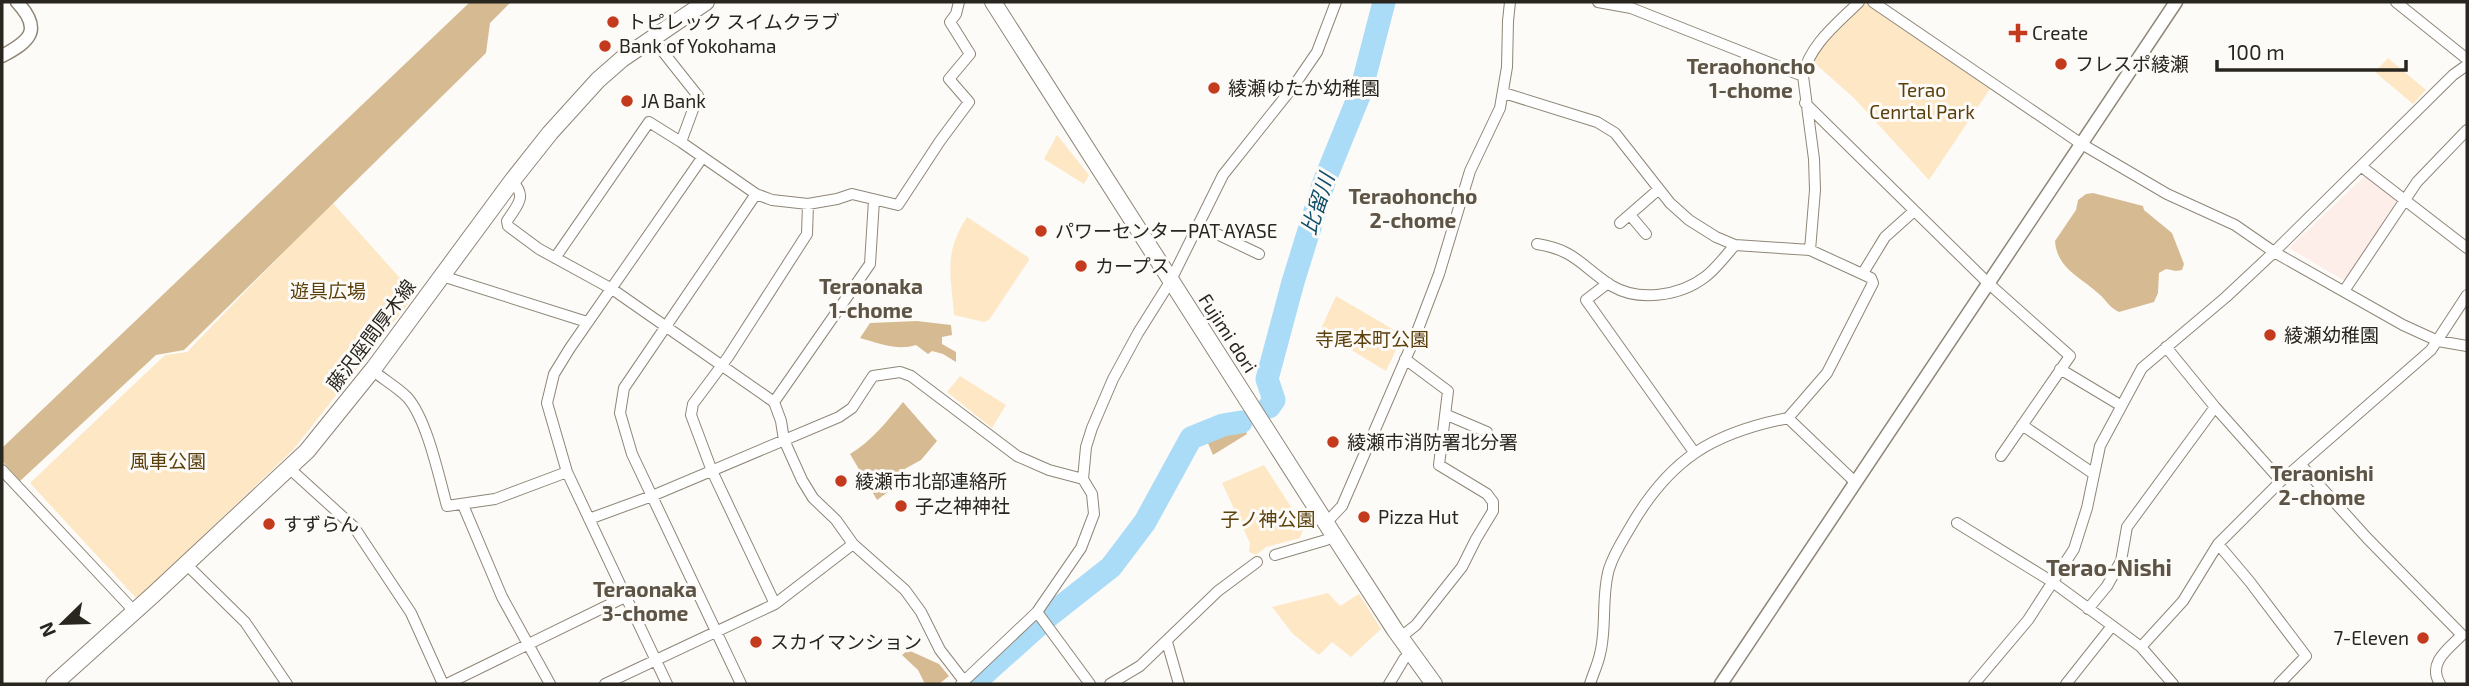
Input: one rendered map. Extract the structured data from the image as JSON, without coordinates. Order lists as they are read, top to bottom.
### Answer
{
  "streets": {
    "main road": ["Fujimi dori", "藤沢座間厚木線"]
  },
  "districts": [
    "Teraohoncho 1-chome",
    "Teraohoncho 2-chome",
    "Teraonaka 1-chome",
    "Teraonishi 2-chome",
    "Terao-Nishi",
    "Teraonaka 3-chome"
  ],
  "water": ["比留川"],
  "parks": [
    "Terao Cenrtal Park",
    "遊具広場",
    "寺尾本町公園",
    "風車公園",
    "子ノ神公園"
  ],
  "places": {
    "other": [
      "トピレック スイムクラブ",
      "Bank of Yokohama",
      "フレスポ綾瀬",
      "綾瀬ゆたか幼稚園",
      "JA Bank",
      "パワーセンターPAT AYASE",
      "カープス",
      "綾瀬幼稚園",
      "綾瀬市消防署北分署",
      "綾瀬市北部連絡所",
      "子之神神社",
      "Pizza Hut",
      "すずらん",
      "7-Eleven",
      "スカイマンション"
    ],
    "health": ["Create"]
  },
  "scale_bar": "100 m",
  "north": "bottom left"
}
